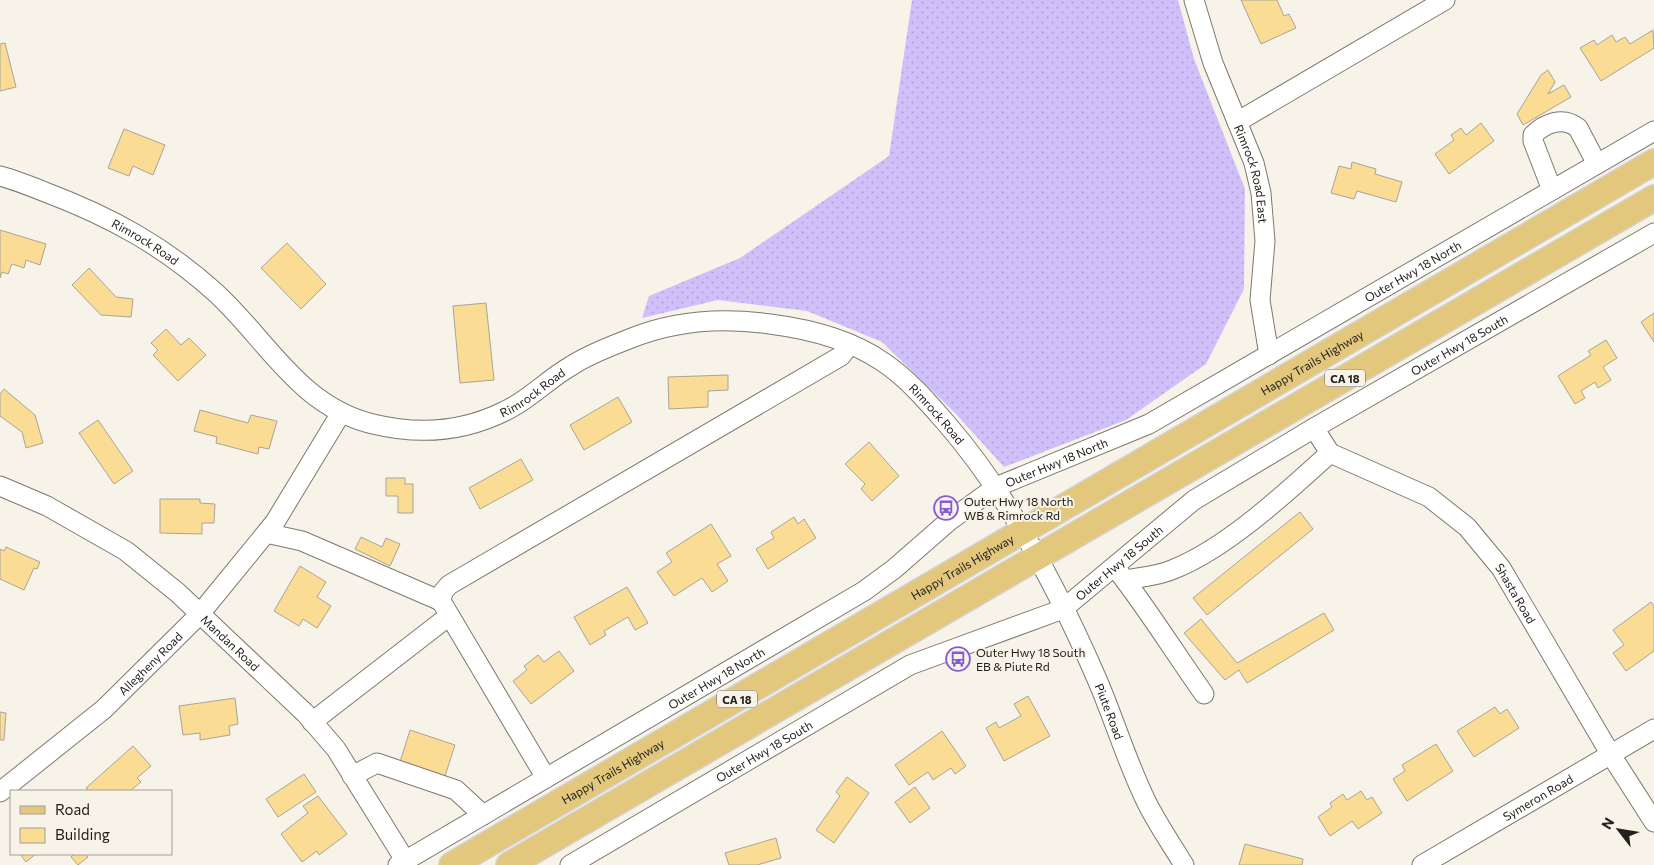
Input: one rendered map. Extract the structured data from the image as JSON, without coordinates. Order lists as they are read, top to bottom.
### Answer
{
  "streets": {
    "main road": ["Happy Trails Highway", "CA 18"],
    "street": [
      "Rimrock Road East",
      "Rimrock Road",
      "Outer Hwy 18 North",
      "Outer Hwy 18 South",
      "Shasta Road",
      "Mandan Road",
      "Allegheny Road",
      "Piute Road",
      "Symeron Road"
    ]
  },
  "crossings": [
    ["Rimrock Road East", "Outer Hwy 18 North"],
    ["Rimrock Road", "Outer Hwy 18 North"],
    ["Rimrock Road", "Happy Trails Highway"],
    ["Rimrock Road", "CA 18"],
    ["Rimrock Road", "Allegheny Road"],
    ["Rimrock Road", "Piute Road"],
    ["Outer Hwy 18 North", "Mandan Road"],
    ["Outer Hwy 18 South", "Piute Road"],
    ["CA 18", "Piute Road"],
    ["Shasta Road", "Symeron Road"],
    ["Mandan Road", "Allegheny Road"]
  ],
  "places": {
    "bus stop": ["Outer Hwy 18 North WB & Rimrock Rd", "Outer Hwy 18 South EB & Piute Rd"]
  },
  "legend": ["Road", "Building"],
  "north": "top left"
}
